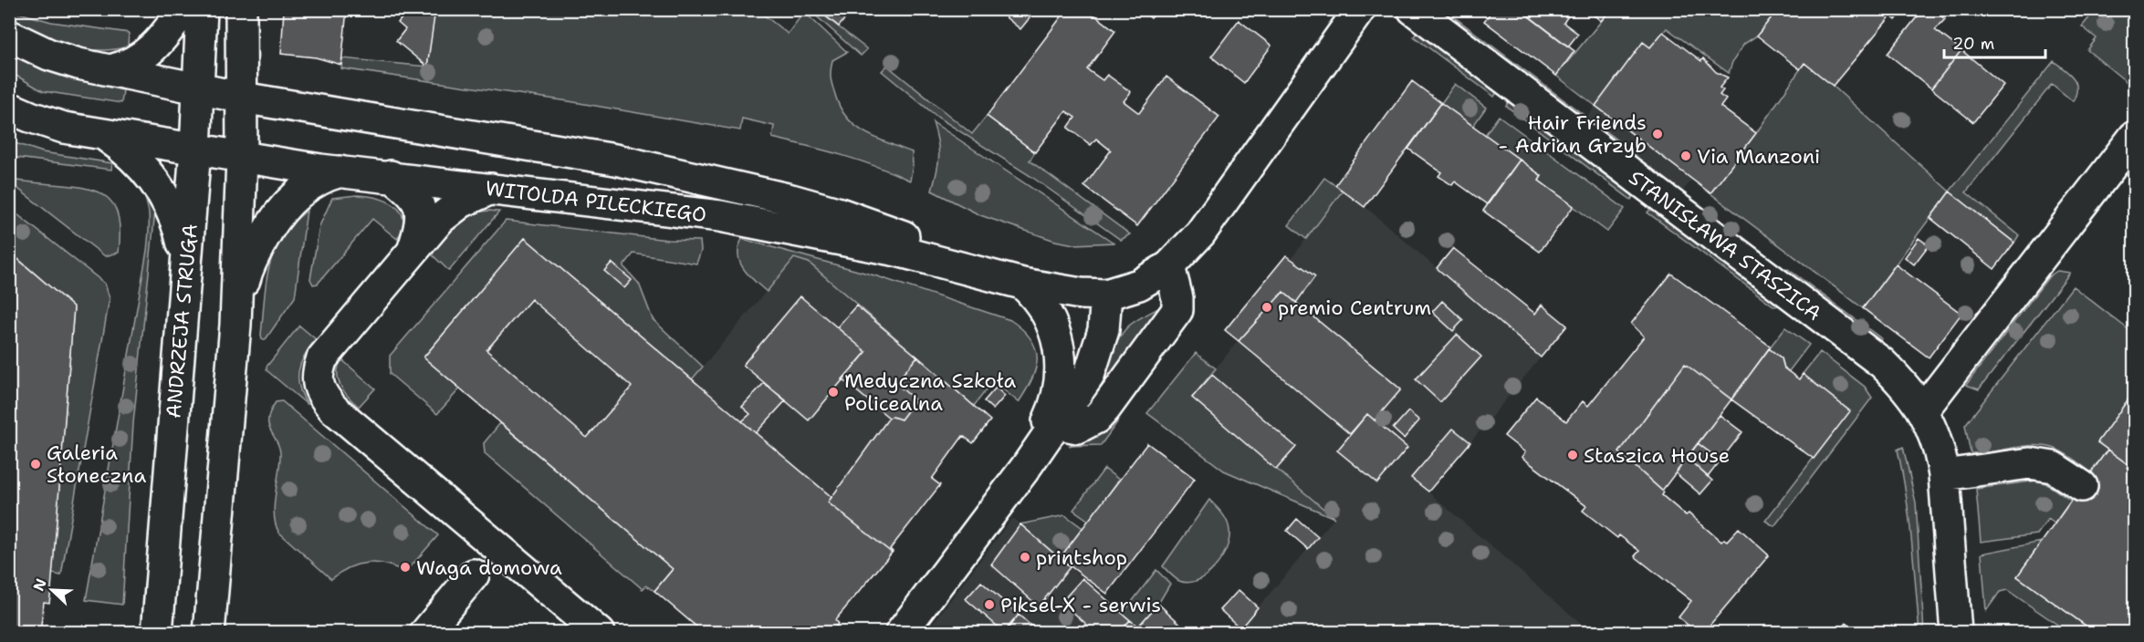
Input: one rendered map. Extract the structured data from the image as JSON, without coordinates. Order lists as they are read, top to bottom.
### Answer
{
  "streets": {
    "street": ["WITOLDA PILECKIEGO", "STANISŁAWA STASZICA", "ANDRZEJA STRUGA"]
  },
  "crossings": [
    ["WITOLDA PILECKIEGO", "ANDRZEJA STRUGA"]
  ],
  "places": [
    "Hair Friends - Adrian Grzyb",
    "Via Manzoni",
    "premio Centrum",
    "Medyczna Szkoła Policealna",
    "Staszica House",
    "Galeria Słoneczna",
    "printshop",
    "Waga domowa",
    "Piksel-X - serwis"
  ],
  "scale_bar": "20 m",
  "north": "top left"
}
